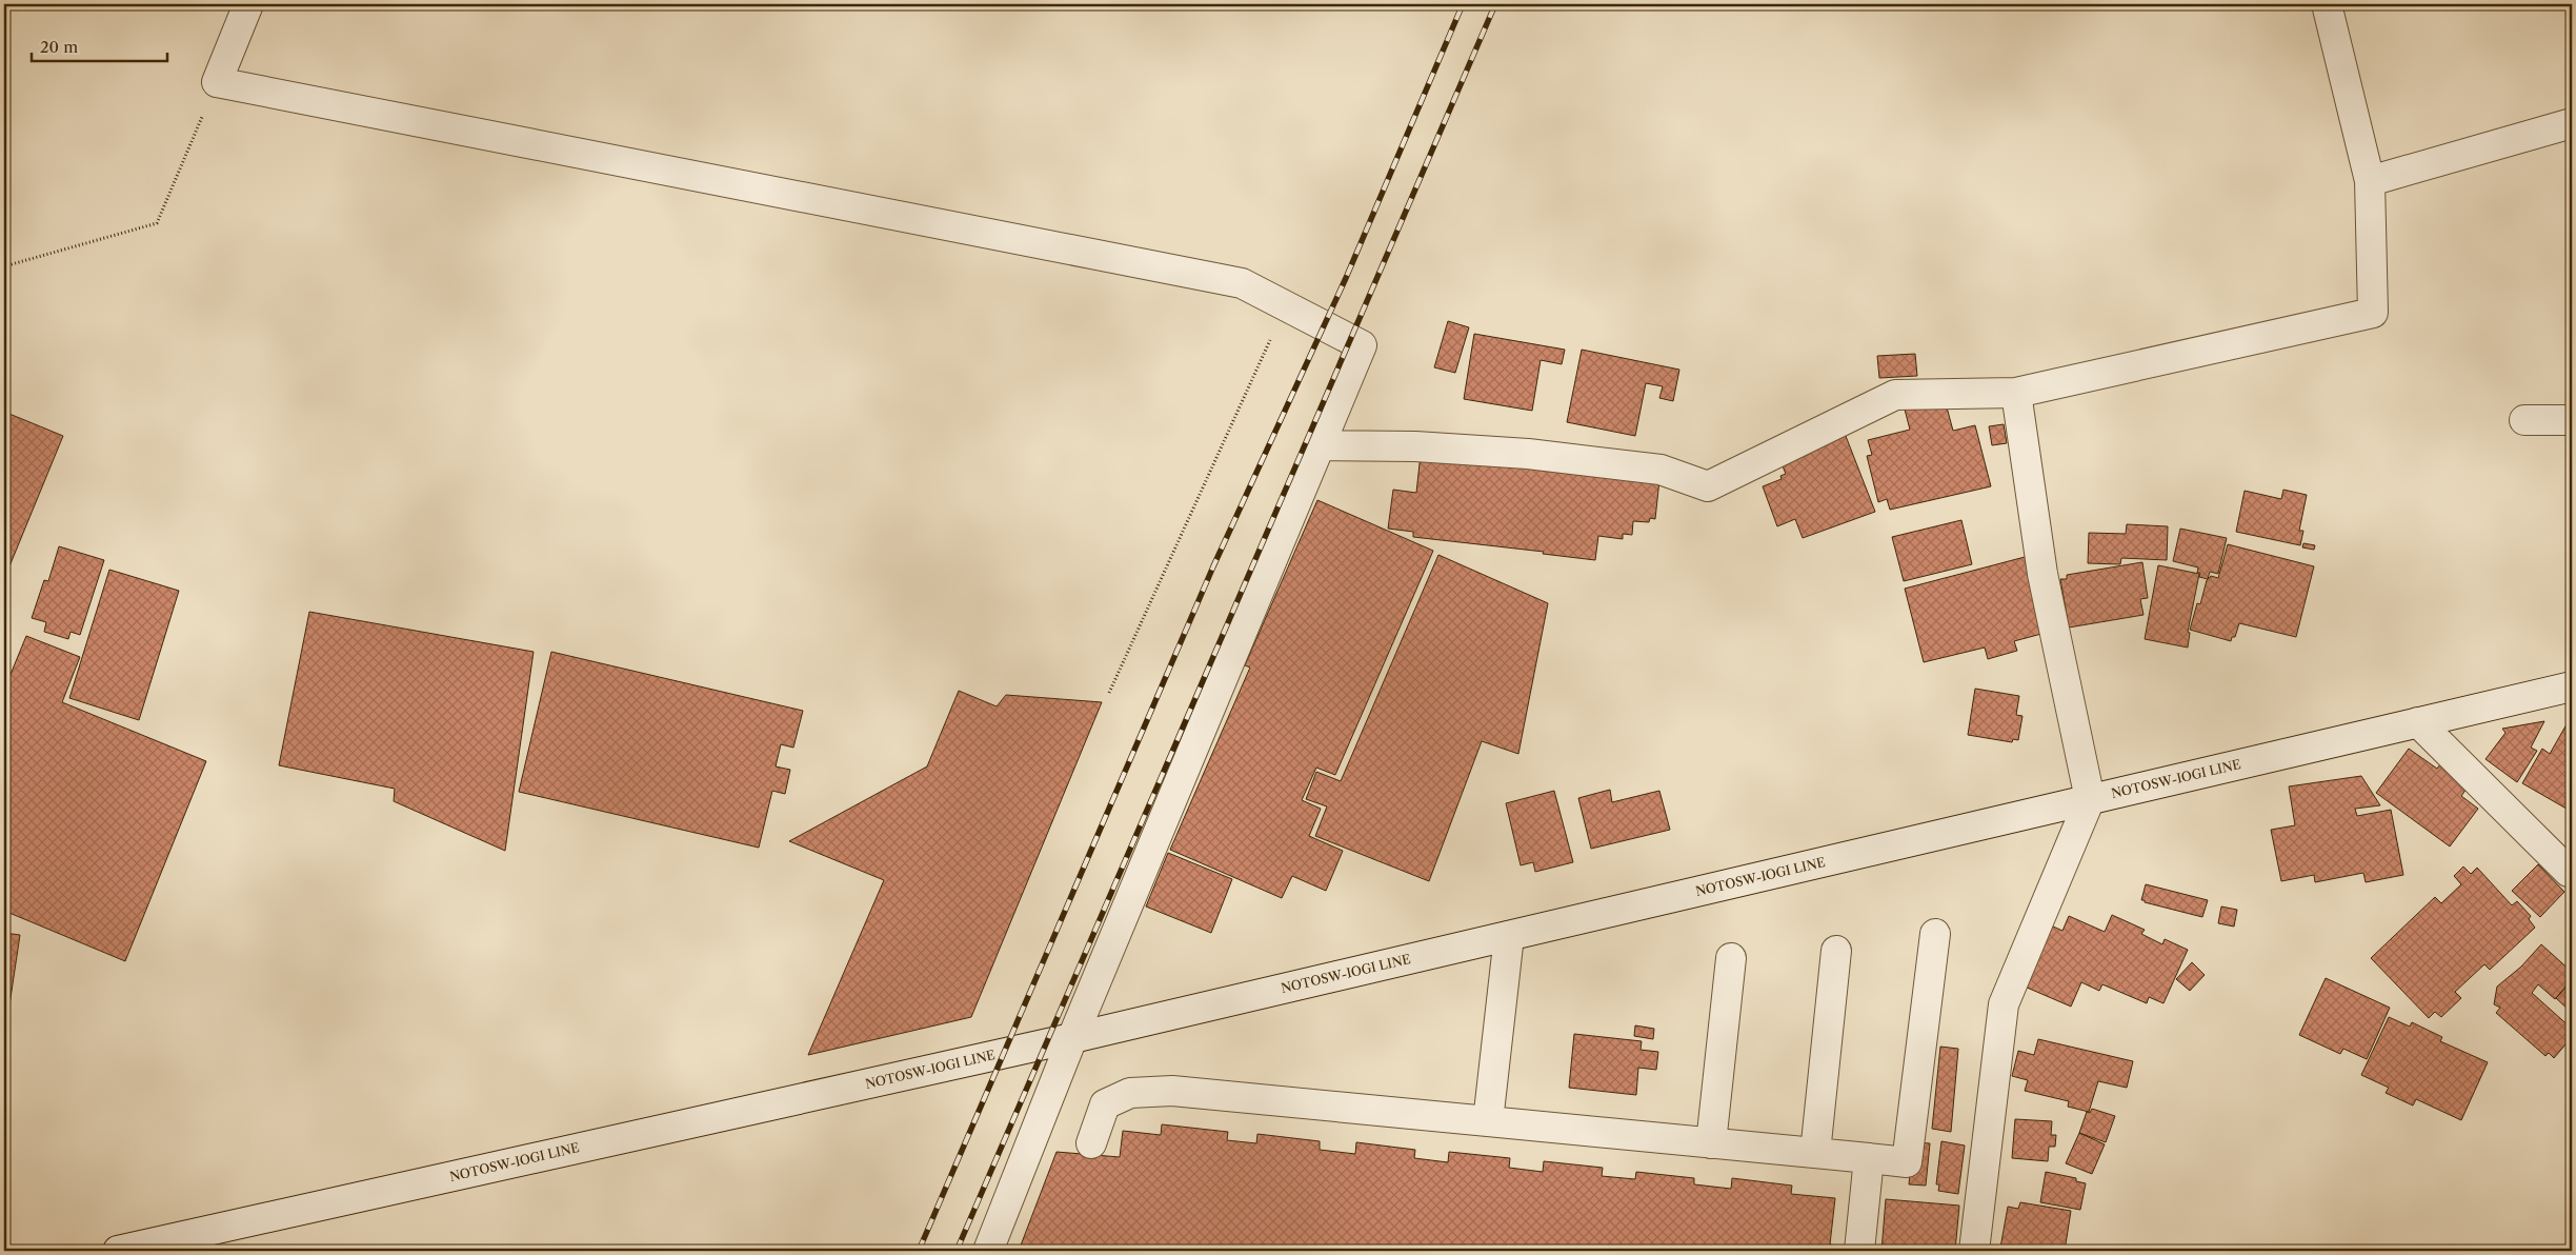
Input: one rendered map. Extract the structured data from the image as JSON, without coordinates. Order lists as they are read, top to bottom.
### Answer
{
  "streets": {
    "street": ["NOTOSW-IOGI LINE"]
  },
  "scale_bar": "20 m"
}
